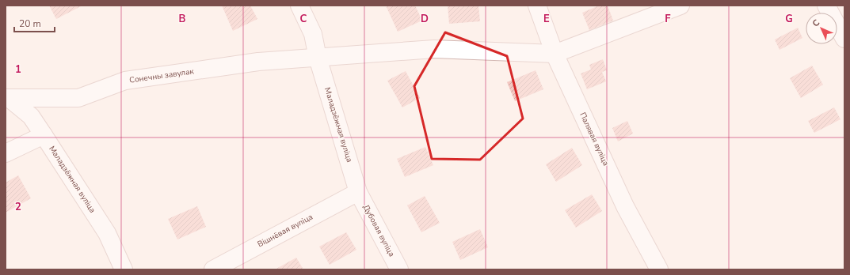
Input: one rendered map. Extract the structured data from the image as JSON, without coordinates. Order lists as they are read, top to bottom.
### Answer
{
  "streets": {
    "street": [
      "Сонечны завулак",
      "Маладзёжная вуліца",
      "Палявая вуліца",
      "Вішнёвая вуліца",
      "Дубовая вуліца"
    ]
  },
  "crossings": [
    ["Сонечны завулак", "Маладзёжная вуліца"],
    ["Сонечны завулак", "Палявая вуліца"],
    ["Маладзёжная вуліца", "Вішнёвая вуліца"],
    ["Маладзёжная вуліца", "Дубовая вуліца"],
    ["Вішнёвая вуліца", "Дубовая вуліца"]
  ],
  "scale_bar": "20 m",
  "north": "top left",
  "grid": {
    "columns": [
      "B",
      "C",
      "D",
      "E",
      "F",
      "G"
    ],
    "rows": ["1", "2"]
  }
}
